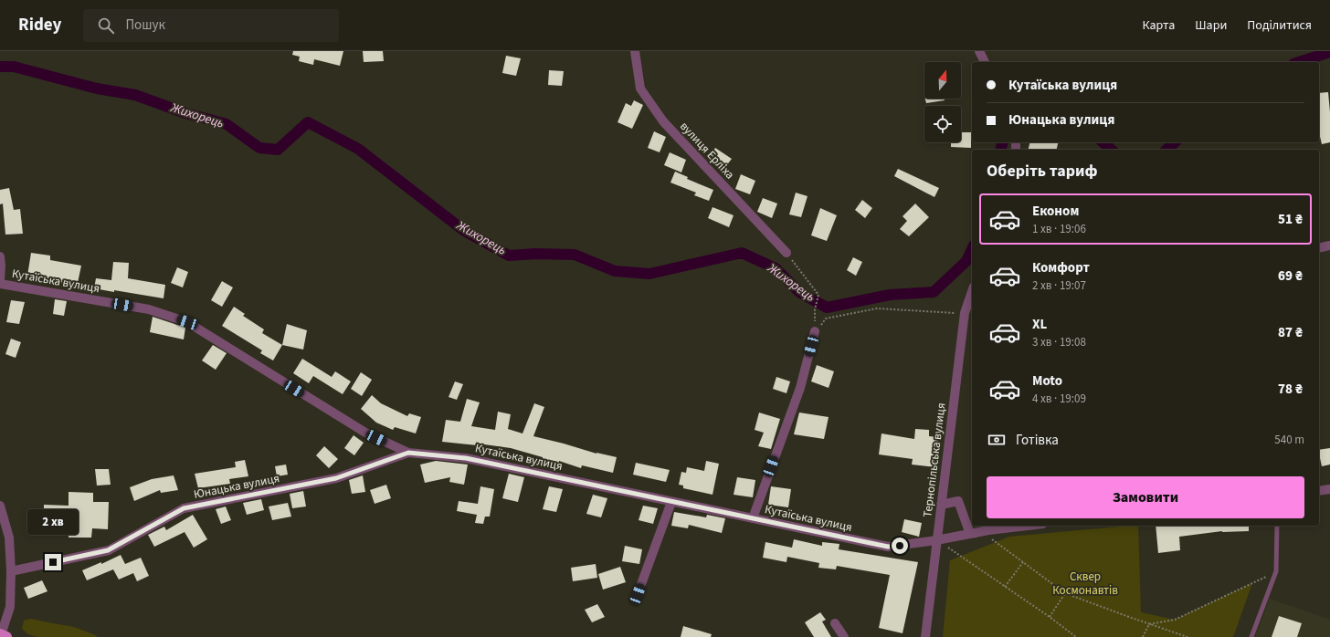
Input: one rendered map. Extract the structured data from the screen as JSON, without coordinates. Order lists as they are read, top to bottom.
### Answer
{
  "streets": {
    "street": [
      "вулиця Ерліха",
      "Кутаїська вулиця",
      "Тернопільська вулиця",
      "Юнацька вулиця"
    ]
  },
  "crossings": [
    ["Кутаїська вулиця", "Тернопільська вулиця"],
    ["Кутаїська вулиця", "Юнацька вулиця"]
  ],
  "water": ["Жихорець"],
  "parks": ["Сквер Космонавтів"],
  "north": "top",
  "page": {
    "header": "Ridey",
    "search": "Пошук",
    "nav": ["Карта", "Шари", "Поділитися"],
    "banner": ["Кутаїська вулиця", "Юнацька вулиця"],
    "heading": "Оберіть тариф",
    "list": [
      {
        "name": "Економ",
        "note": "1 хв · 19:06",
        "value": "51 ₴"
      },
      {
        "name": "Комфорт",
        "note": "2 хв · 19:07",
        "value": "69 ₴"
      },
      {
        "name": "XL",
        "note": "3 хв · 19:08",
        "value": "87 ₴"
      },
      {
        "name": "Moto",
        "note": "4 хв · 19:09",
        "value": "78 ₴"
      }
    ],
    "pay": ["Готівка", "540 m"],
    "buttons": "Замовити",
    "bubble": "2 хв"
  }
}
